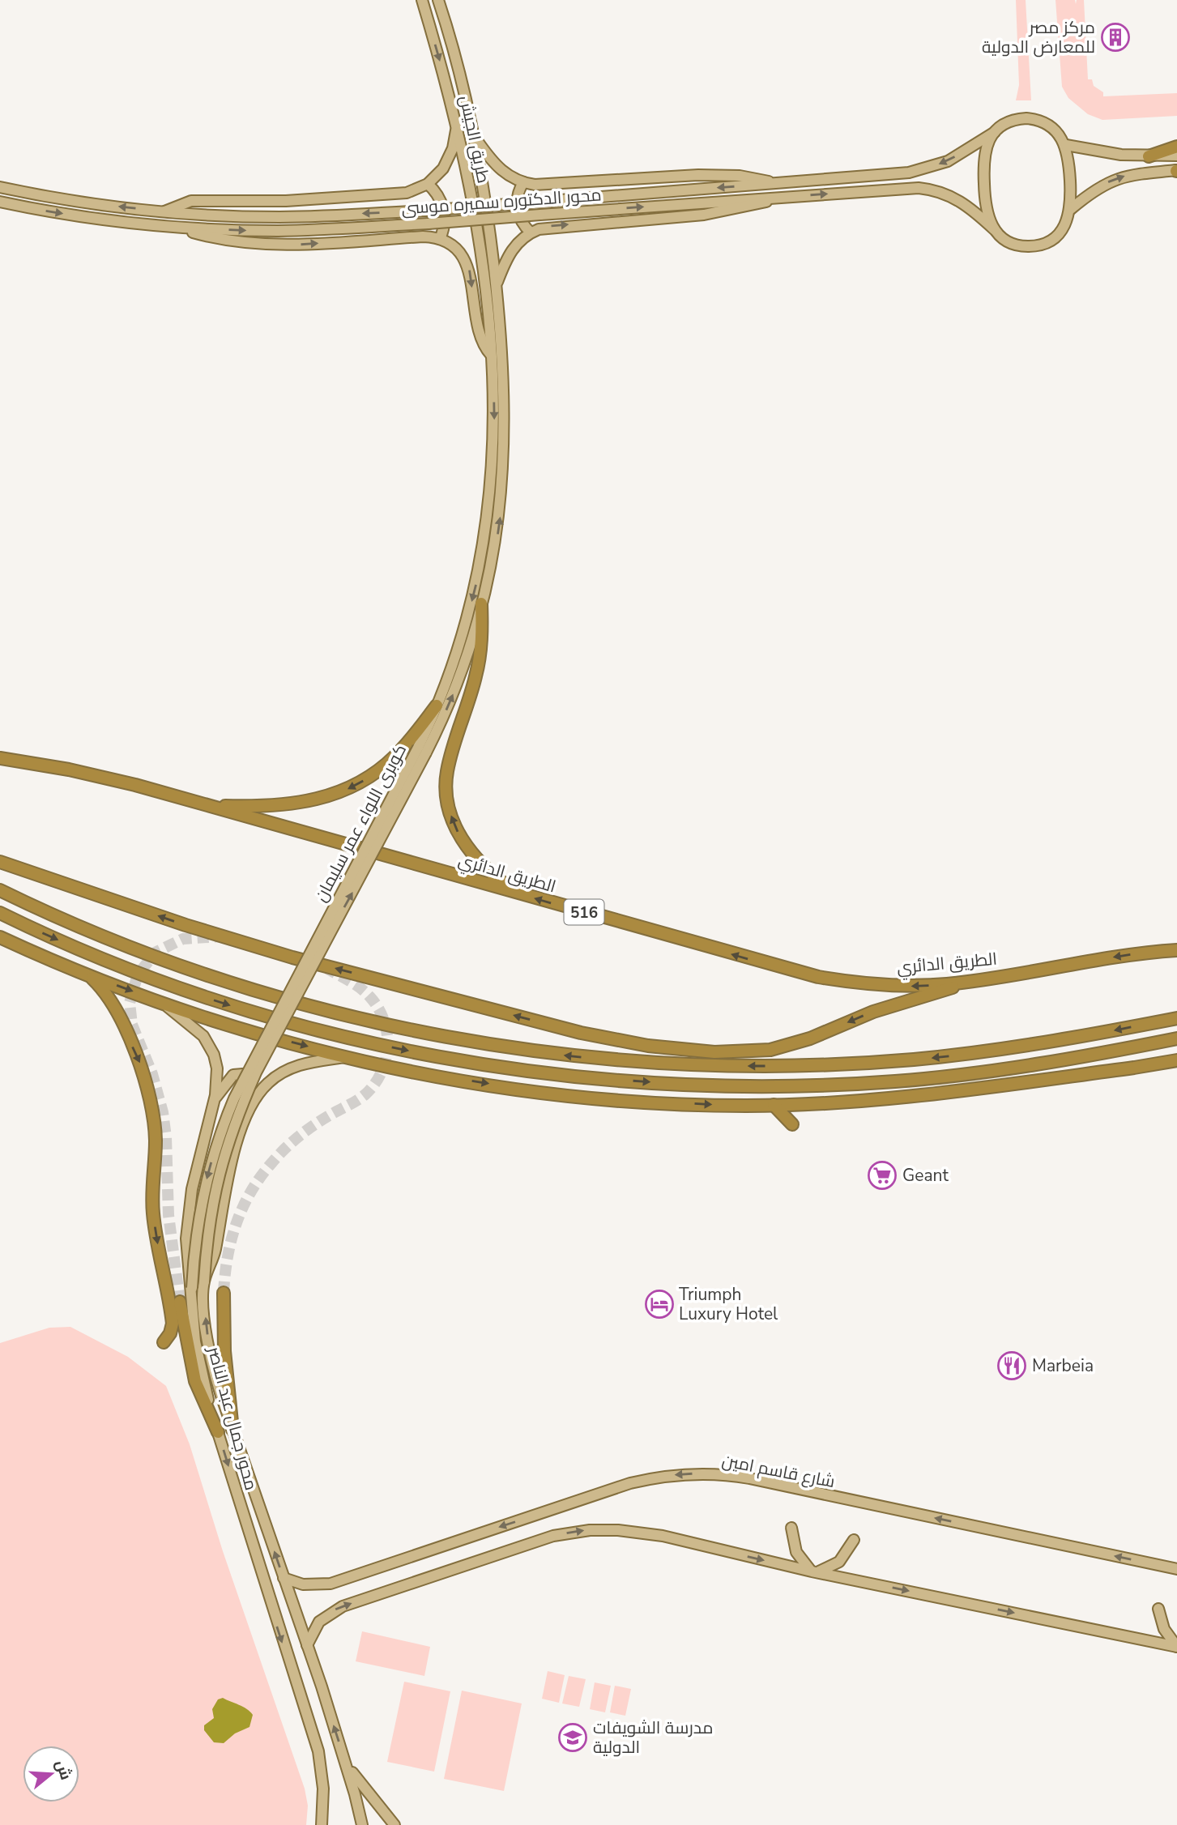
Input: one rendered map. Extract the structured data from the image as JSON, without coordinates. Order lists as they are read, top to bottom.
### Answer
{
  "streets": {
    "highway": ["الطريق الدائري", "516"],
    "main road": [
      "طريق الجيش",
      "محور الدكتوره سميره موسى",
      "كوبرى اللواء عمر سليمان",
      "محور جمال عبد الناصر",
      "شارع قاسم امين"
    ]
  },
  "crossings": [
    ["طريق الجيش", "كوبرى اللواء عمر سليمان"],
    ["كوبرى اللواء عمر سليمان", "محور جمال عبد الناصر"],
    ["الطريق الدائري", "516"],
    ["محور جمال عبد الناصر", "شارع قاسم امين"]
  ],
  "places": {
    "building": ["مركز مصر للمعارض الدولية"],
    "supermarket": ["Geant"],
    "hotel": ["Triumph Luxury Hotel"],
    "restaurant": ["Marbeia"],
    "school or university": ["مدرسة الشويفات الدولية"]
  },
  "north": "right"
}
